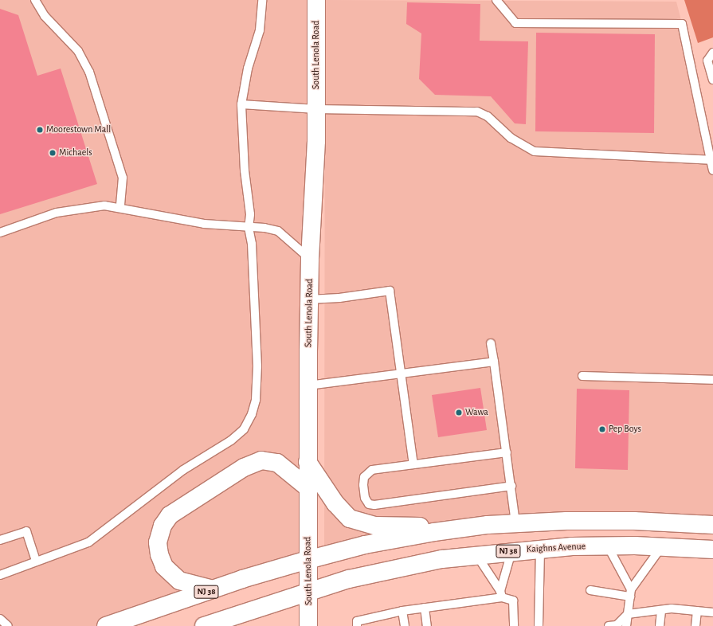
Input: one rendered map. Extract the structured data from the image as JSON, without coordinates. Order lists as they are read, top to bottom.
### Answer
{
  "streets": {
    "main road": ["South Lenola Road", "Kaighns Avenue", "NJ 38"]
  },
  "crossings": [
    ["South Lenola Road", "Kaighns Avenue"],
    ["South Lenola Road", "NJ 38"],
    ["Kaighns Avenue", "NJ 38"]
  ],
  "places": [
    "Moorestown Mall",
    "Michaels",
    "Wawa",
    "Pep Boys"
  ]
}
